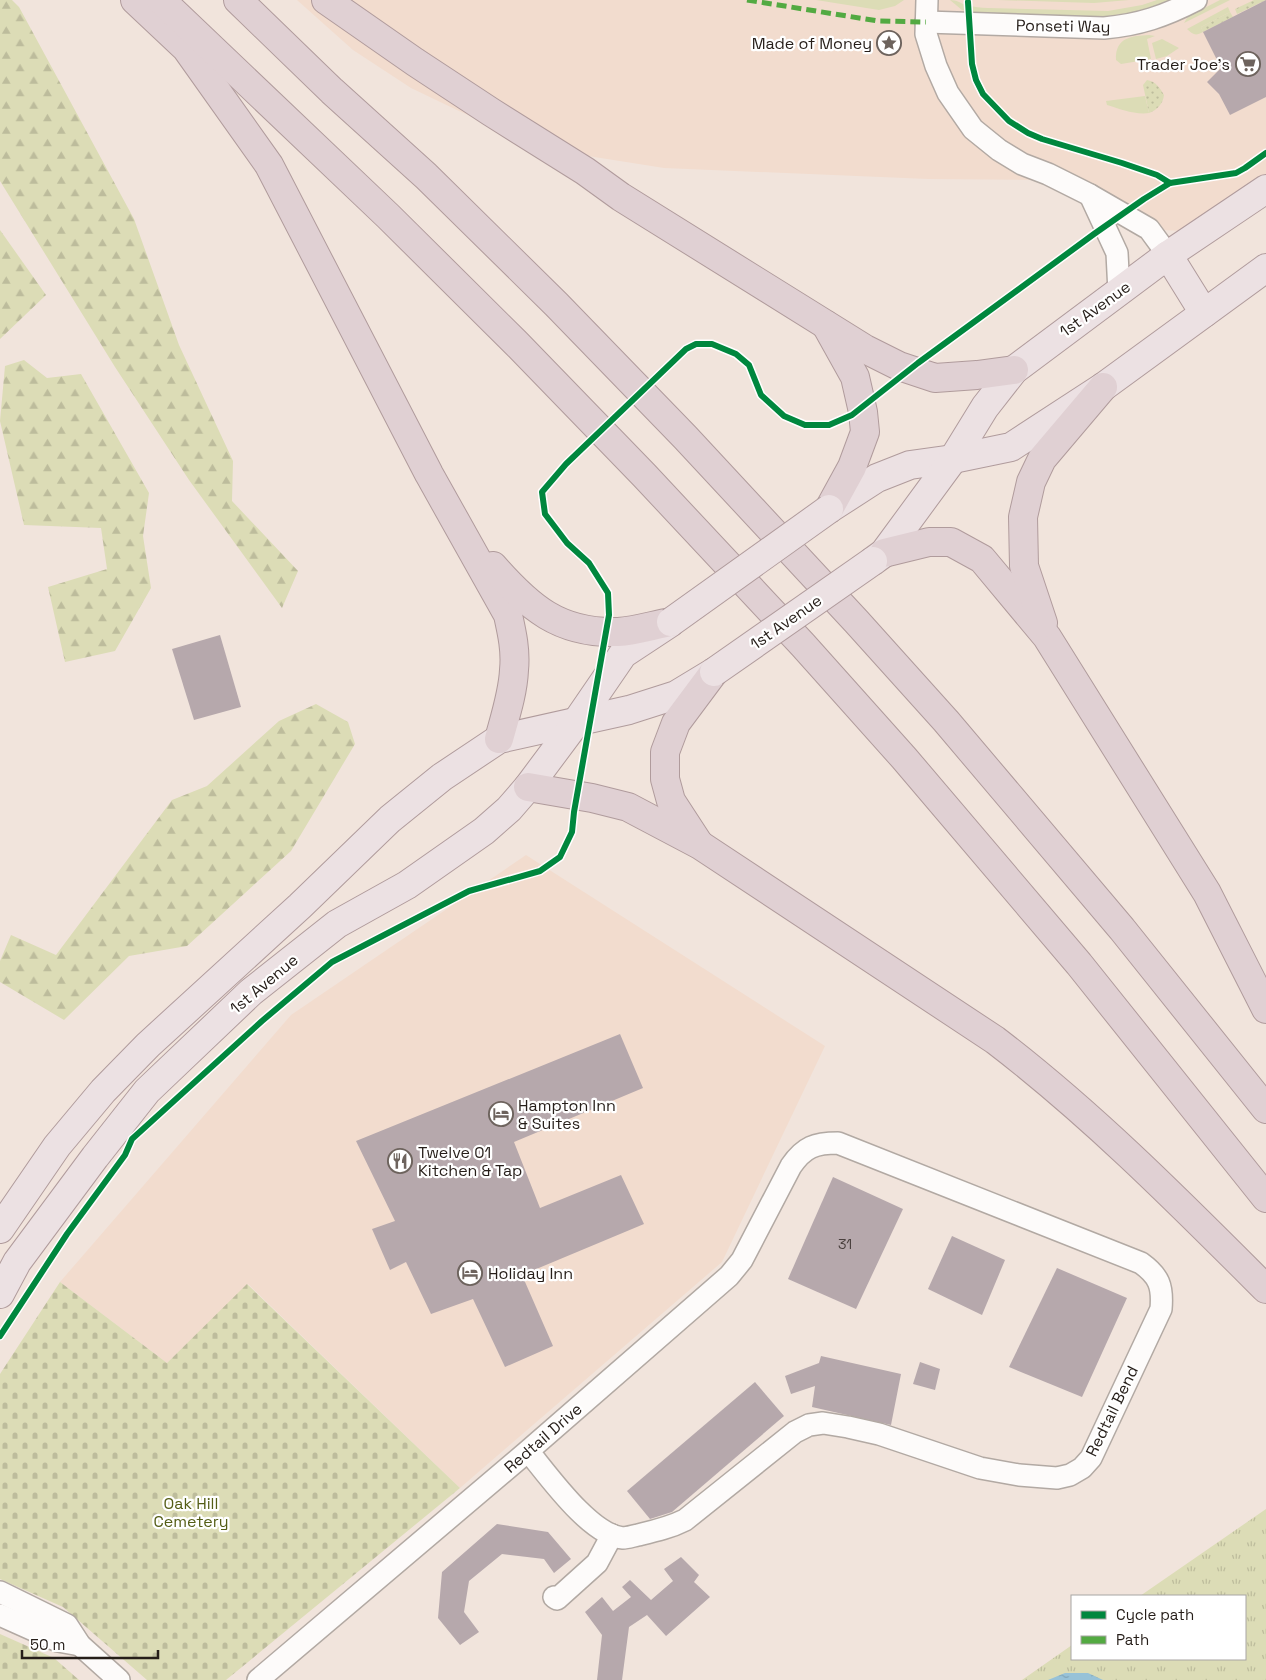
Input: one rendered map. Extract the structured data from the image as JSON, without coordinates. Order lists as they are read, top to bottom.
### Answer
{
  "streets": {
    "main road": ["1st Avenue"],
    "street": ["Ponseti Way", "Redtail Bend", "Redtail Drive"]
  },
  "crossings": [
    ["Redtail Bend", "Redtail Drive"]
  ],
  "parks": ["Oak Hill Cemetery"],
  "places": {
    "place": ["Made of Money"],
    "supermarket": ["Trader Joe's"],
    "hotel": ["Hampton Inn & Suites", "Holiday Inn"],
    "restaurant": ["Twelve 01 Kitchen & Tap"]
  },
  "house_numbers": ["31"],
  "legend": ["Cycle path", "Path"],
  "scale_bar": "50 m"
}
